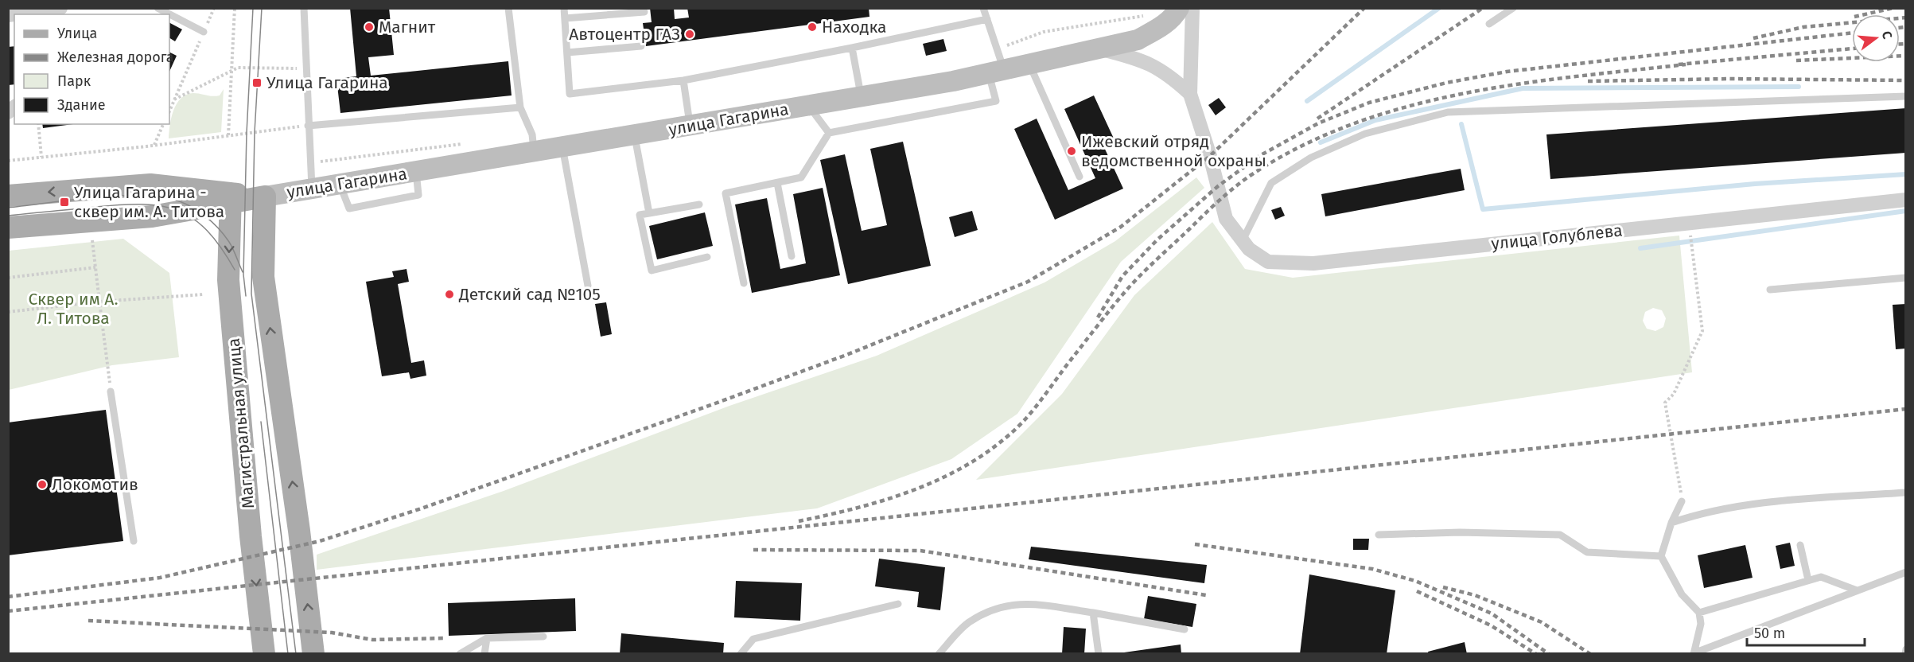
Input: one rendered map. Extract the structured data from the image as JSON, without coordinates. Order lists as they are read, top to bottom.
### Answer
{
  "streets": {
    "main road": ["улица Гагарина", "Магистральная улица"],
    "street": ["улица Голублева"]
  },
  "crossings": [
    ["улица Гагарина", "Магистральная улица"]
  ],
  "parks": ["Сквер им А. Л. Титова"],
  "places": {
    "other": [
      "Магнит",
      "Находка",
      "Автоцентр ГАЗ",
      "Ижевский отряд ведомственной охраны",
      "Детский сад №105",
      "Локомотив"
    ],
    "transit": ["Улица Гагарина", "Улица Гагарина - сквер им. А. Титова"]
  },
  "legend": [
    "Улица",
    "Железная дорога",
    "Парк",
    "Здание"
  ],
  "scale_bar": "50 m",
  "north": "right"
}
